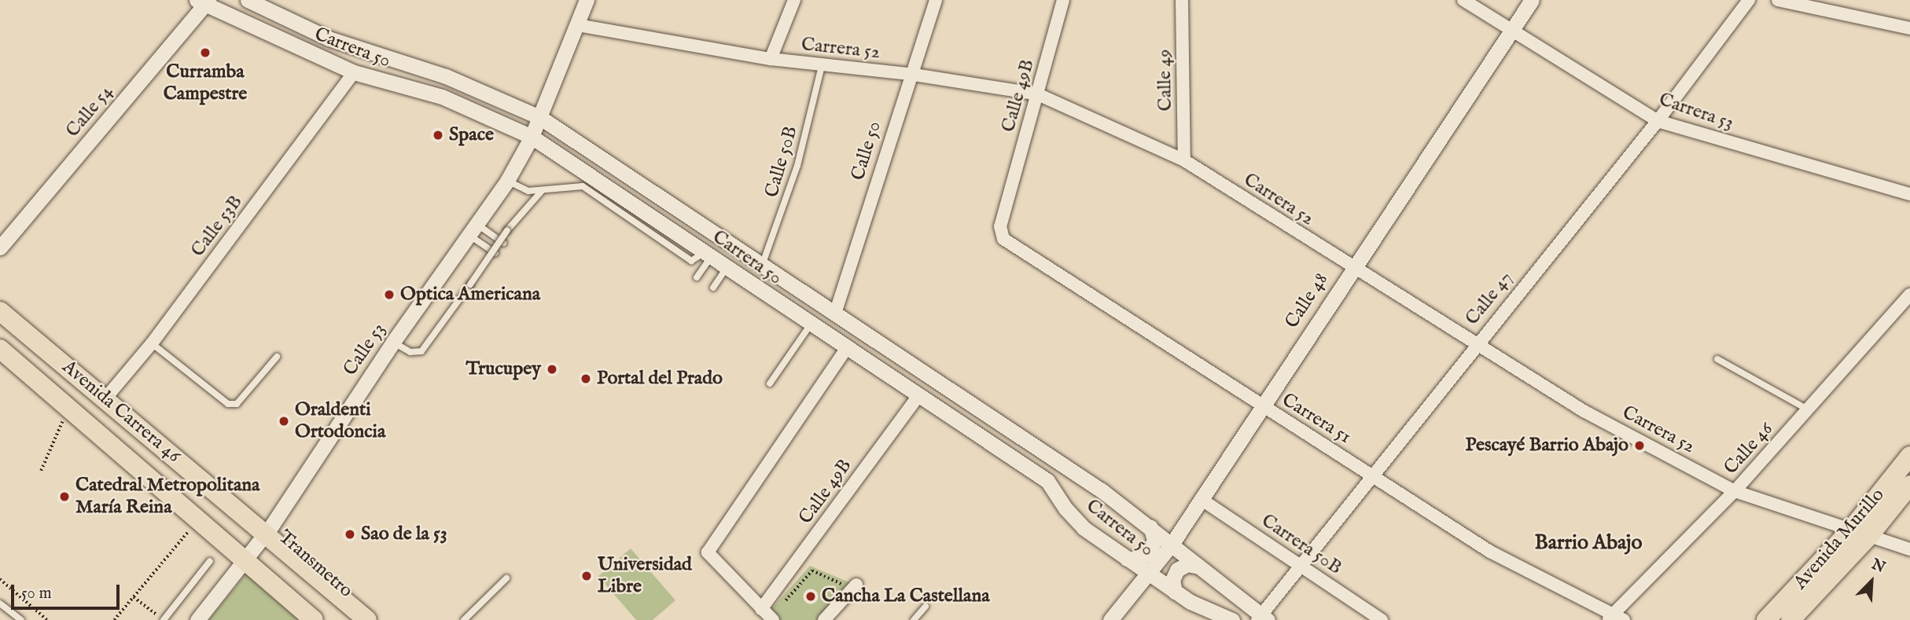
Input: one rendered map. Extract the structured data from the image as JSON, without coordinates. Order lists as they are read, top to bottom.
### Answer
{
  "streets": {
    "main road": ["Avenida Carrera 46", "Avenida Murillo"],
    "street": [
      "Carrera 50",
      "Carrera 52",
      "Calle 49",
      "Calle 49B",
      "Calle 54",
      "Carrera 53",
      "Calle 50",
      "Calle 53B",
      "Calle 47",
      "Calle 48",
      "Calle 53",
      "Carrera 51",
      "Calle 46",
      "Carrera 50B"
    ],
    "lane": ["Calle 50B", "Transmetro"]
  },
  "crossings": [
    ["Carrera 50", "Calle 49B"],
    ["Carrera 50", "Calle 54"],
    ["Carrera 50", "Calle 50"],
    ["Carrera 50", "Calle 50B"],
    ["Carrera 50", "Calle 53B"],
    ["Carrera 50", "Calle 47"],
    ["Carrera 50", "Calle 48"],
    ["Carrera 50", "Calle 53"],
    ["Carrera 52", "Calle 49"],
    ["Carrera 52", "Calle 49B"],
    ["Carrera 52", "Calle 50"],
    ["Carrera 52", "Calle 50B"],
    ["Carrera 52", "Calle 47"],
    ["Carrera 52", "Calle 48"],
    ["Carrera 52", "Calle 53"],
    ["Carrera 52", "Calle 46"],
    ["Carrera 52", "Avenida Murillo"],
    ["Calle 49B", "Carrera 51"],
    ["Carrera 53", "Calle 47"],
    ["Carrera 53", "Calle 48"],
    ["Calle 53B", "Avenida Carrera 46"],
    ["Calle 47", "Carrera 51"],
    ["Calle 47", "Carrera 50B"],
    ["Calle 48", "Carrera 51"],
    ["Calle 48", "Carrera 50B"],
    ["Calle 53", "Avenida Carrera 46"],
    ["Calle 53", "Transmetro"],
    ["Avenida Carrera 46", "Transmetro"],
    ["Carrera 51", "Calle 46"]
  ],
  "districts": ["Barrio Abajo"],
  "places": [
    "Curramba Campestre",
    "Space",
    "Optica Americana",
    "Trucupey",
    "Portal del Prado",
    "Oraldenti Ortodoncia",
    "Pescayé Barrio Abajo",
    "Catedral Metropolitana María Reina",
    "Sao de la 53",
    "Universidad Libre",
    "Cancha La Castellana"
  ],
  "scale_bar": "50 m",
  "north": "top right"
}
